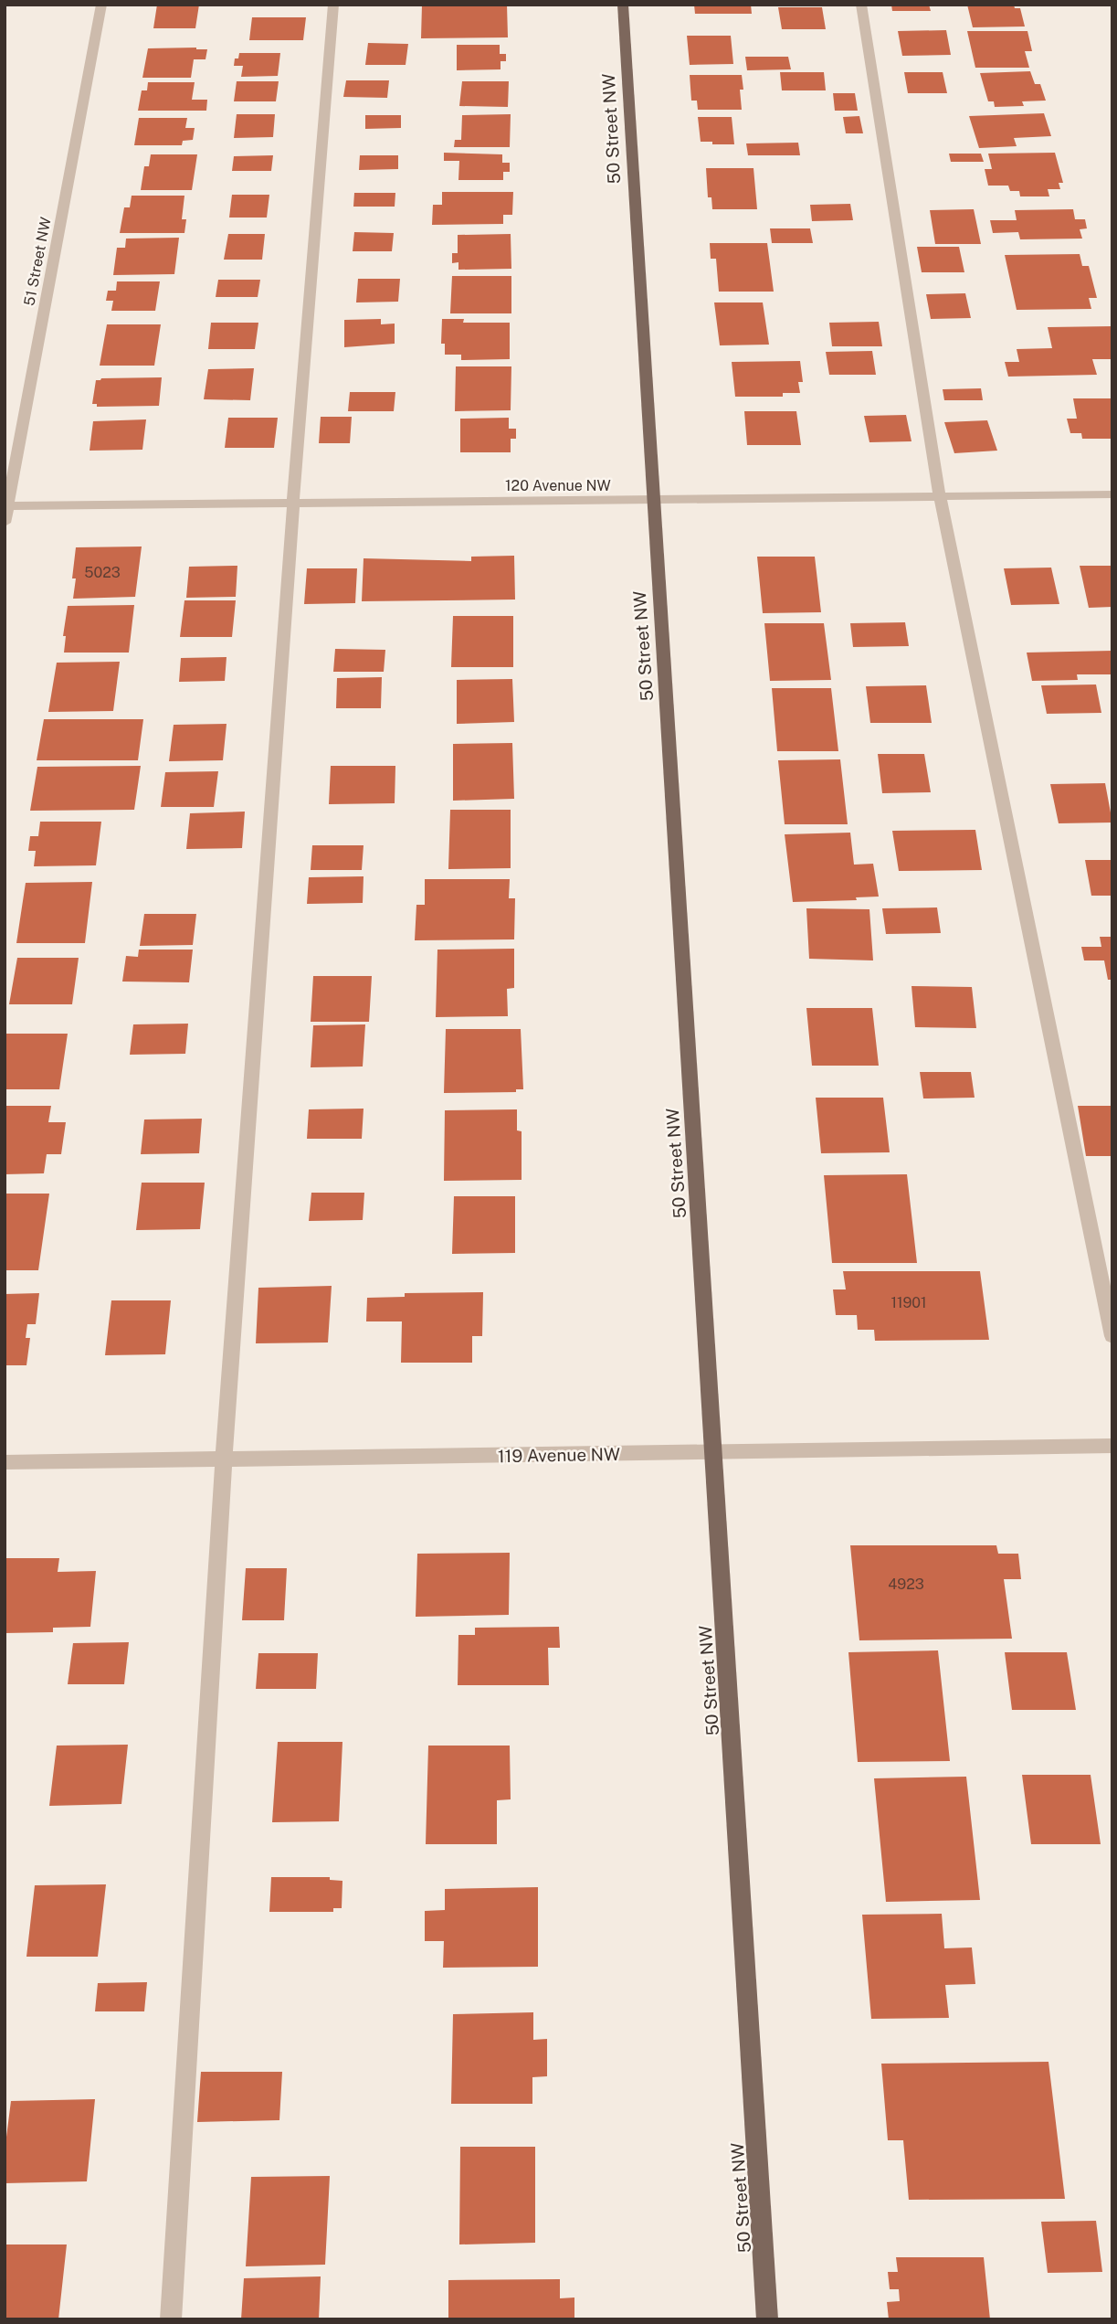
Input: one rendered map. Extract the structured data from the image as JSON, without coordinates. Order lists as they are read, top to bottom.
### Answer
{
  "streets": {
    "main road": ["50 Street NW"],
    "street": ["51 Street NW", "120 Avenue NW", "119 Avenue NW"]
  },
  "crossings": [
    ["50 Street NW", "120 Avenue NW"],
    ["50 Street NW", "119 Avenue NW"],
    ["51 Street NW", "120 Avenue NW"]
  ],
  "house_numbers": ["5023", "11901", "4923"]
}
